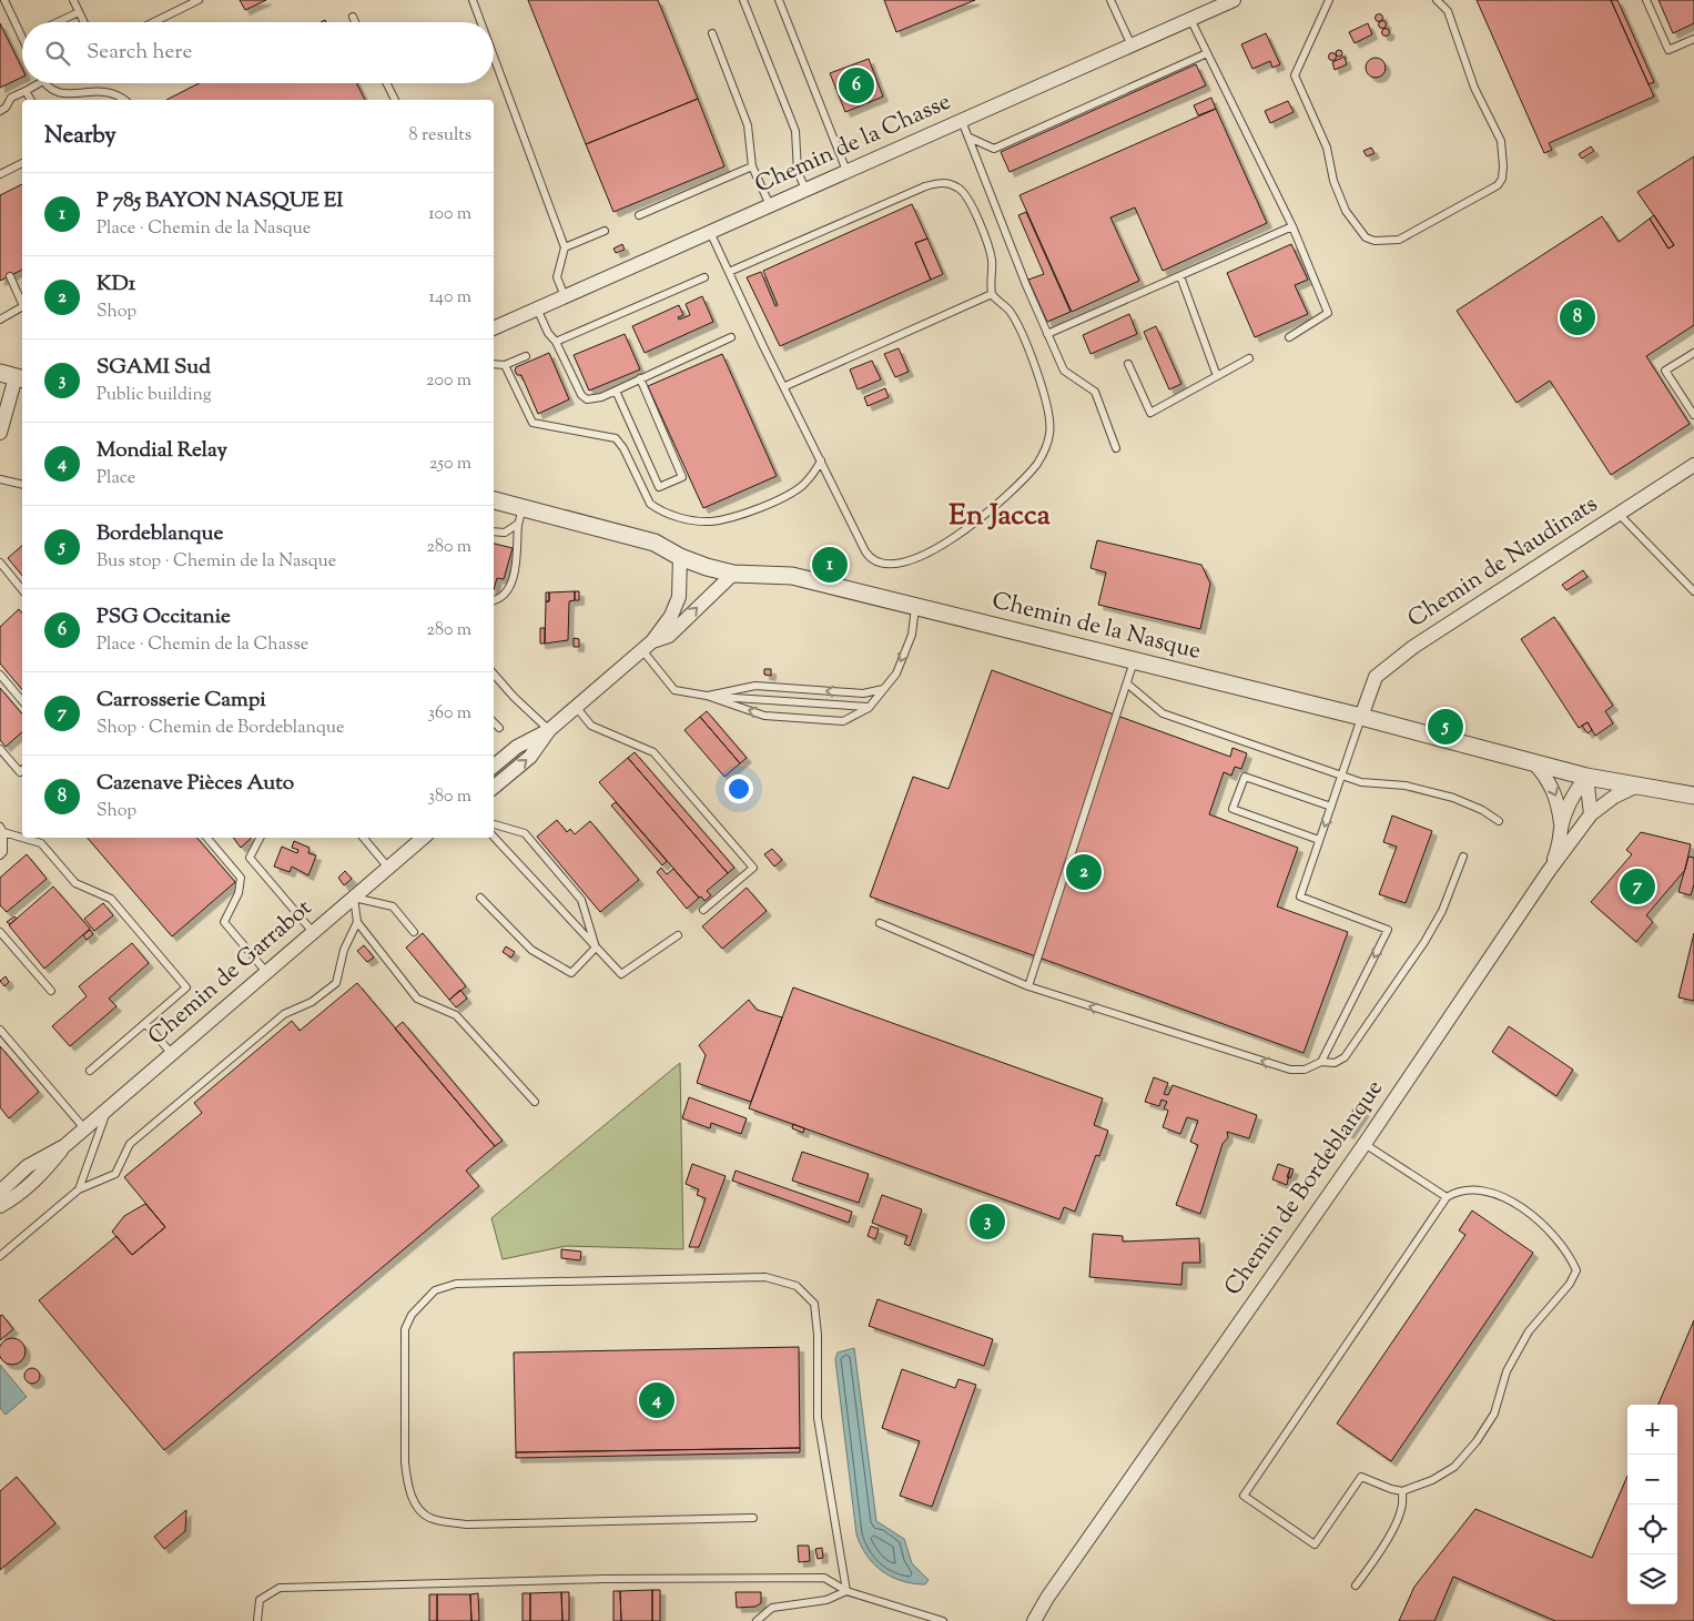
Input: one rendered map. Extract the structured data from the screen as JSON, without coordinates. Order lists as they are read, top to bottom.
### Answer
{
  "streets": {
    "street": [
      "Chemin de la Chasse",
      "Chemin de Naudinats",
      "Chemin de la Nasque",
      "Chemin de Garrabot",
      "Chemin de Bordeblanque"
    ]
  },
  "crossings": [
    ["Chemin de Naudinats", "Chemin de la Nasque"],
    ["Chemin de la Nasque", "Chemin de Bordeblanque"]
  ],
  "districts": ["En Jacca"],
  "page": {
    "search": "Search here",
    "pins": [
      "6",
      "8",
      "1",
      "5",
      "2",
      "7",
      "3",
      "4"
    ],
    "heading": ["Nearby", "8 results"],
    "list": [
      {
        "mark": "1",
        "name": "P 785 BAYON NASQUE EI",
        "note": "Place · Chemin de la Nasque",
        "value": "100 m"
      },
      {
        "mark": "2",
        "name": "KD1",
        "note": "Shop",
        "value": "140 m"
      },
      {
        "mark": "3",
        "name": "SGAMI Sud",
        "note": "Public building",
        "value": "200 m"
      },
      {
        "mark": "4",
        "name": "Mondial Relay",
        "note": "Place",
        "value": "250 m"
      },
      {
        "mark": "5",
        "name": "Bordeblanque",
        "note": "Bus stop · Chemin de la Nasque",
        "value": "280 m"
      },
      {
        "mark": "6",
        "name": "PSG Occitanie",
        "note": "Place · Chemin de la Chasse",
        "value": "280 m"
      },
      {
        "mark": "7",
        "name": "Carrosserie Campi",
        "note": "Shop · Chemin de Bordeblanque",
        "value": "360 m"
      },
      {
        "mark": "8",
        "name": "Cazenave Pièces Auto",
        "note": "Shop",
        "value": "380 m"
      }
    ],
    "map_buttons": ["+", "−"]
  }
}
